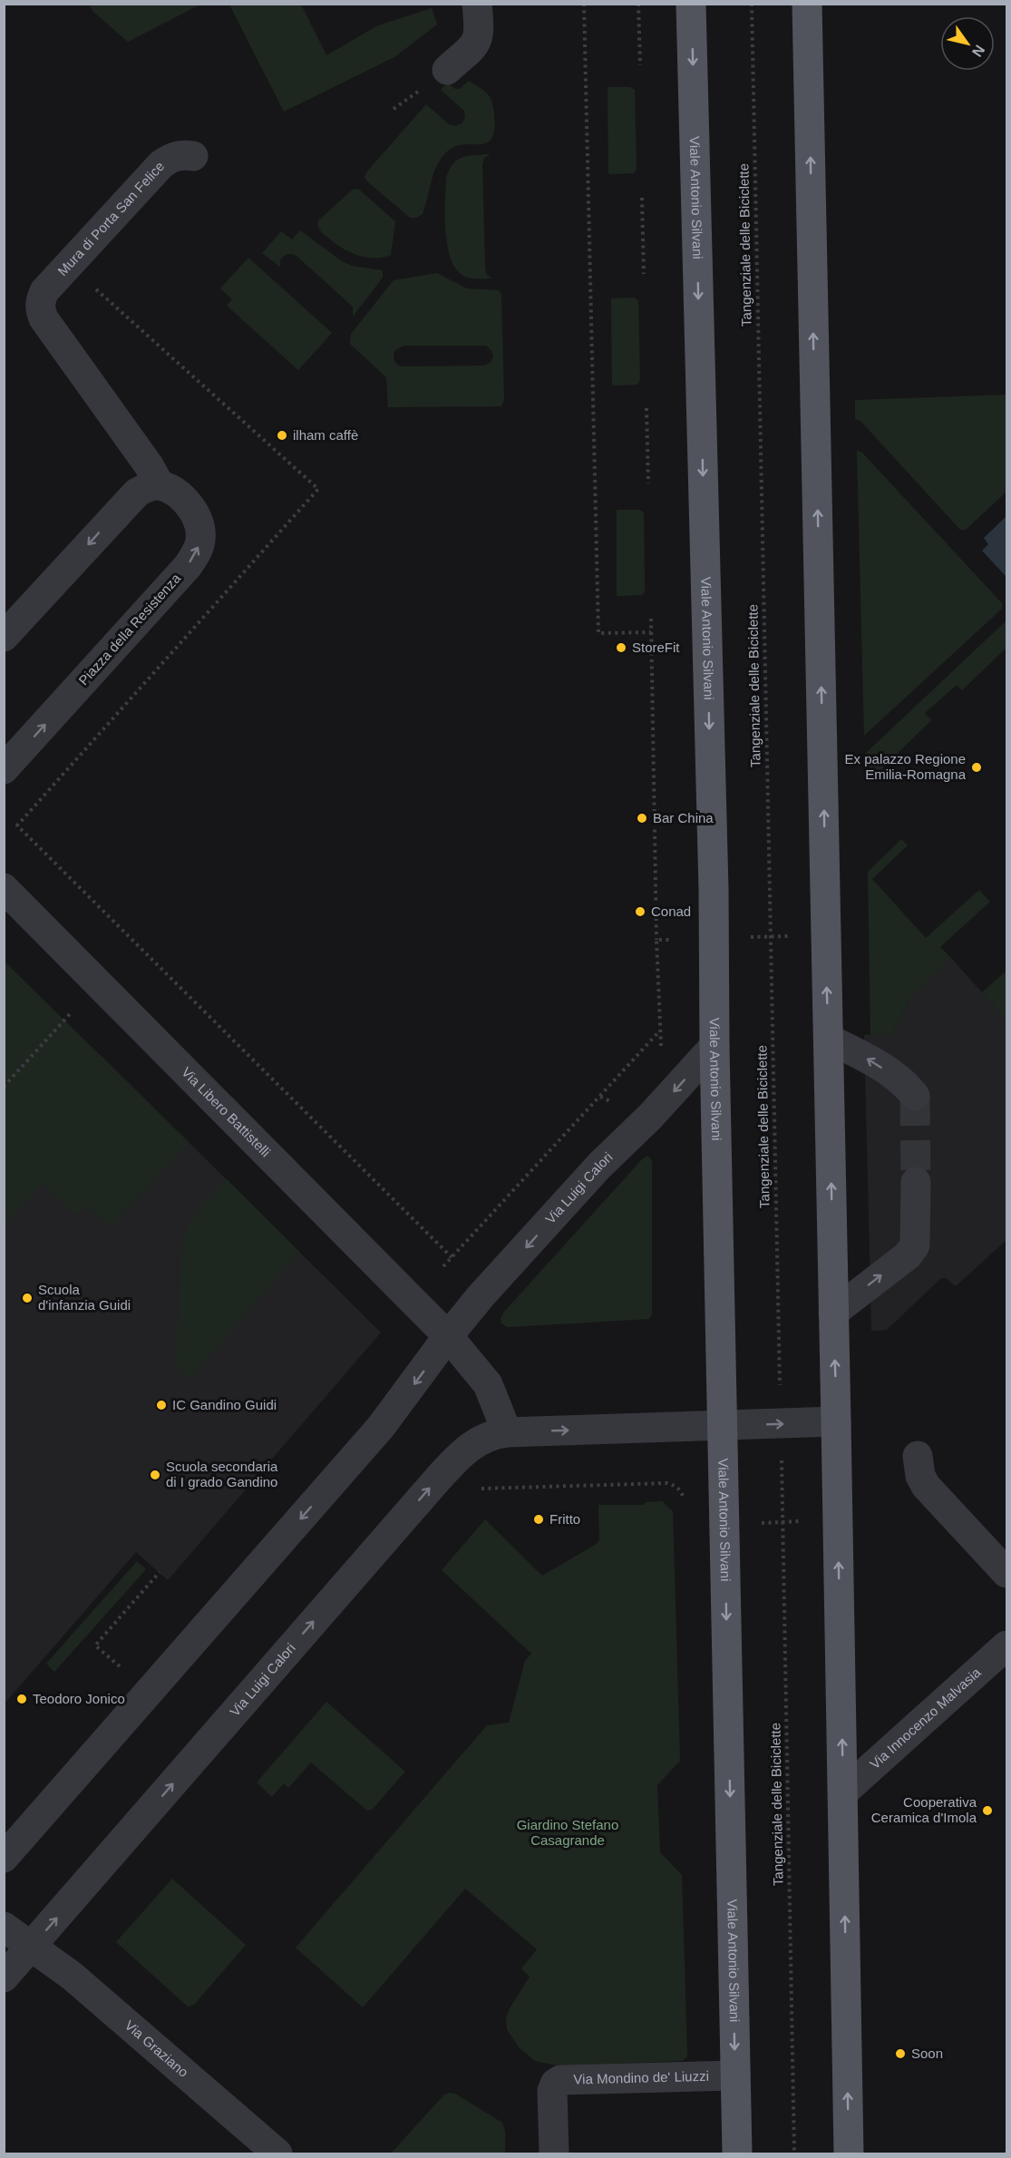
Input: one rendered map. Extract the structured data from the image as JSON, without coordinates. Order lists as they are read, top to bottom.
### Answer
{
  "streets": {
    "main road": ["Viale Antonio Silvani"],
    "street": [
      "Mura di Porta San Felice",
      "Piazza della Resistenza",
      "Via Libero Battistelli",
      "Via Luigi Calori",
      "Via Innocenzo Malvasia",
      "Via Graziano",
      "Via Mondino de' Liuzzi"
    ],
    "path": ["Tangenziale delle Biciclette"]
  },
  "crossings": [
    ["Viale Antonio Silvani", "Via Luigi Calori"],
    ["Viale Antonio Silvani", "Via Mondino de' Liuzzi"],
    ["Mura di Porta San Felice", "Piazza della Resistenza"],
    ["Via Libero Battistelli", "Via Luigi Calori"],
    ["Via Luigi Calori", "Via Graziano"]
  ],
  "one_way": ["Piazza della Resistenza"],
  "parks": ["Giardino Stefano Casagrande"],
  "places": [
    "ilham caffè",
    "StoreFit",
    "Ex palazzo Regione Emilia-Romagna",
    "Bar China",
    "Conad",
    "Scuola d'infanzia Guidi",
    "IC Gandino Guidi",
    "Scuola secondaria di I grado Gandino",
    "Fritto",
    "Teodoro Jonico",
    "Cooperativa Ceramica d'Imola",
    "Soon"
  ],
  "north": "bottom right"
}
